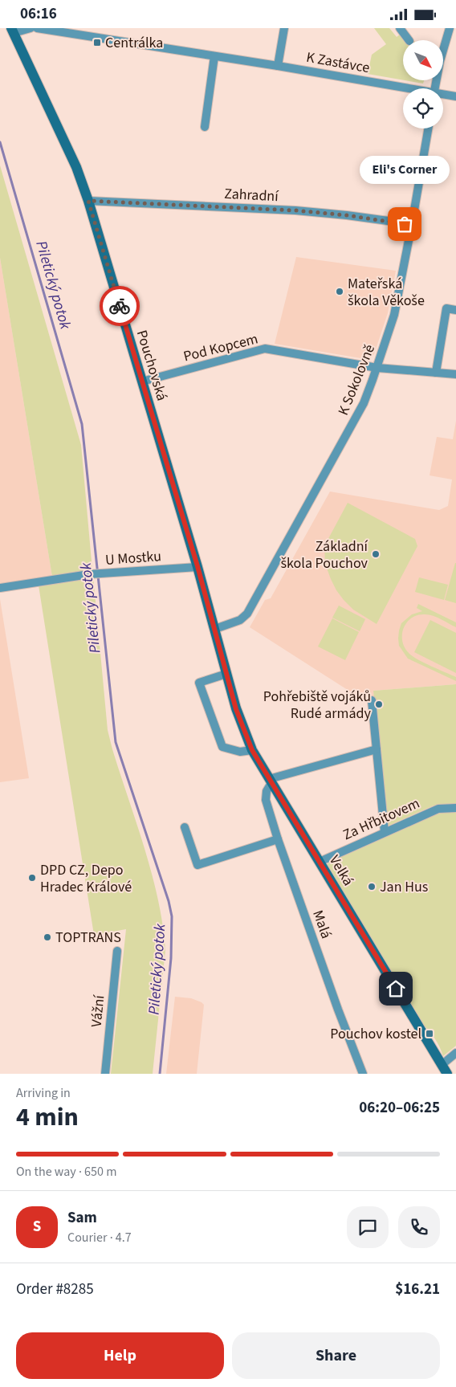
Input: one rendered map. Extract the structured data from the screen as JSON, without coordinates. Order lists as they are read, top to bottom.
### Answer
{
  "streets": {
    "street": [
      "K Zastávce",
      "Zahradní",
      "Pod Kopcem",
      "Pouchovská",
      "K Sokolovně",
      "U Mostku",
      "Za Hřbitovem",
      "Velká",
      "Malá",
      "Vážní"
    ]
  },
  "crossings": [
    ["Zahradní", "Pouchovská"],
    ["Zahradní", "K Sokolovně"],
    ["Pod Kopcem", "Pouchovská"],
    ["Pod Kopcem", "K Sokolovně"],
    ["Pouchovská", "K Sokolovně"],
    ["Pouchovská", "U Mostku"],
    ["Pouchovská", "Velká"],
    ["Pouchovská", "Malá"],
    ["Za Hřbitovem", "Velká"],
    ["Velká", "Malá"]
  ],
  "water": ["Piletický potok"],
  "places": {
    "transit": ["Centrálka", "Pouchov kostel"],
    "other": [
      "Eli's Corner",
      "Mateřská škola Věkoše",
      "Základní škola Pouchov",
      "Pohřebiště vojáků Rudé armády",
      "DPD CZ, Depo Hradec Králové",
      "Jan Hus",
      "TOPTRANS"
    ]
  },
  "north": "bottom right",
  "page": {
    "status": "06:16",
    "bubble": "Eli's Corner",
    "heading": ["4 min", "Arriving in", "06:20–06:25"],
    "panel": [
      "Sam",
      "Courier · 4.7",
      "Order #8285",
      "$16.21"
    ],
    "bar": "On the way · 650 m",
    "round": "S",
    "buttons": ["Help", "Share"]
  }
}
